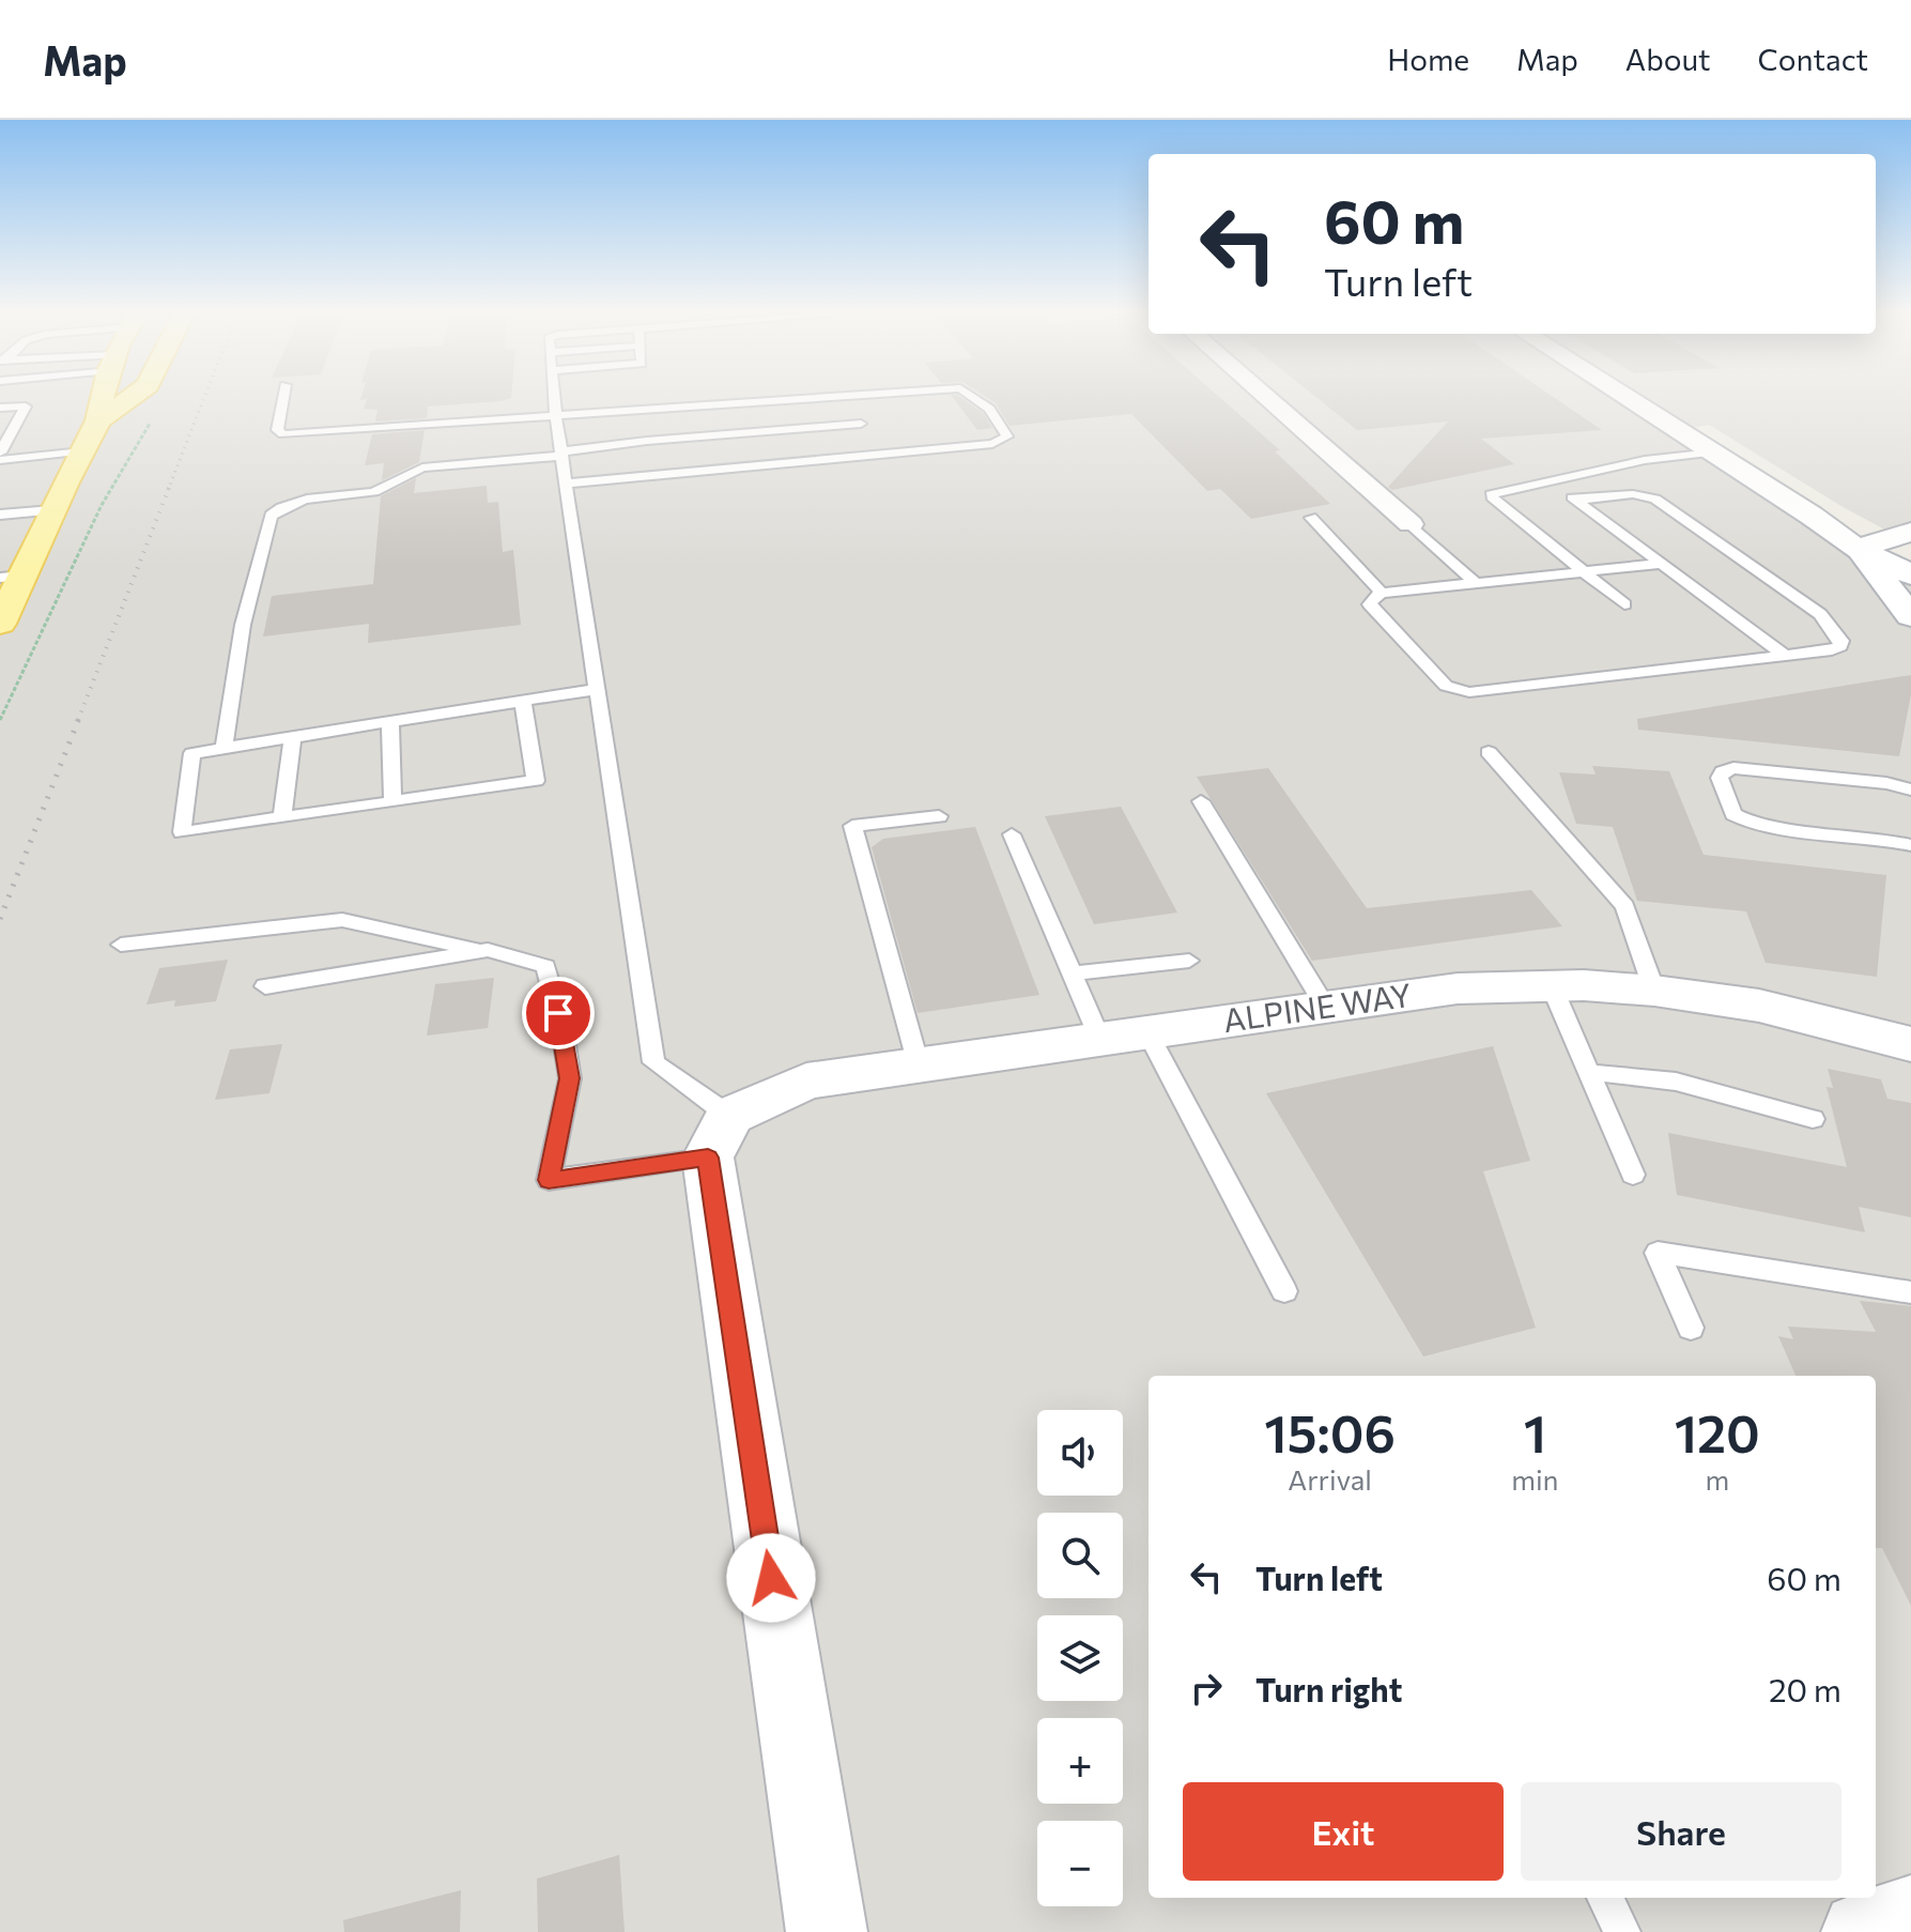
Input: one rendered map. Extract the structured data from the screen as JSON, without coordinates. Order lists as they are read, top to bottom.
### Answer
{
  "streets": {
    "street": ["ALPINE WAY"]
  },
  "page": {
    "header": "Map",
    "nav": [
      "Home",
      "Map",
      "About",
      "Contact"
    ],
    "turn": ["60 m", "Turn left"],
    "eta": [
      "15:06",
      "Arrival",
      "1",
      "min",
      "120",
      "m"
    ],
    "map_buttons": ["+", "−"],
    "list": [
      {
        "name": "Turn left",
        "value": "60 m"
      },
      {
        "name": "Turn right",
        "value": "20 m"
      }
    ],
    "buttons": ["Exit", "Share"]
  }
}
